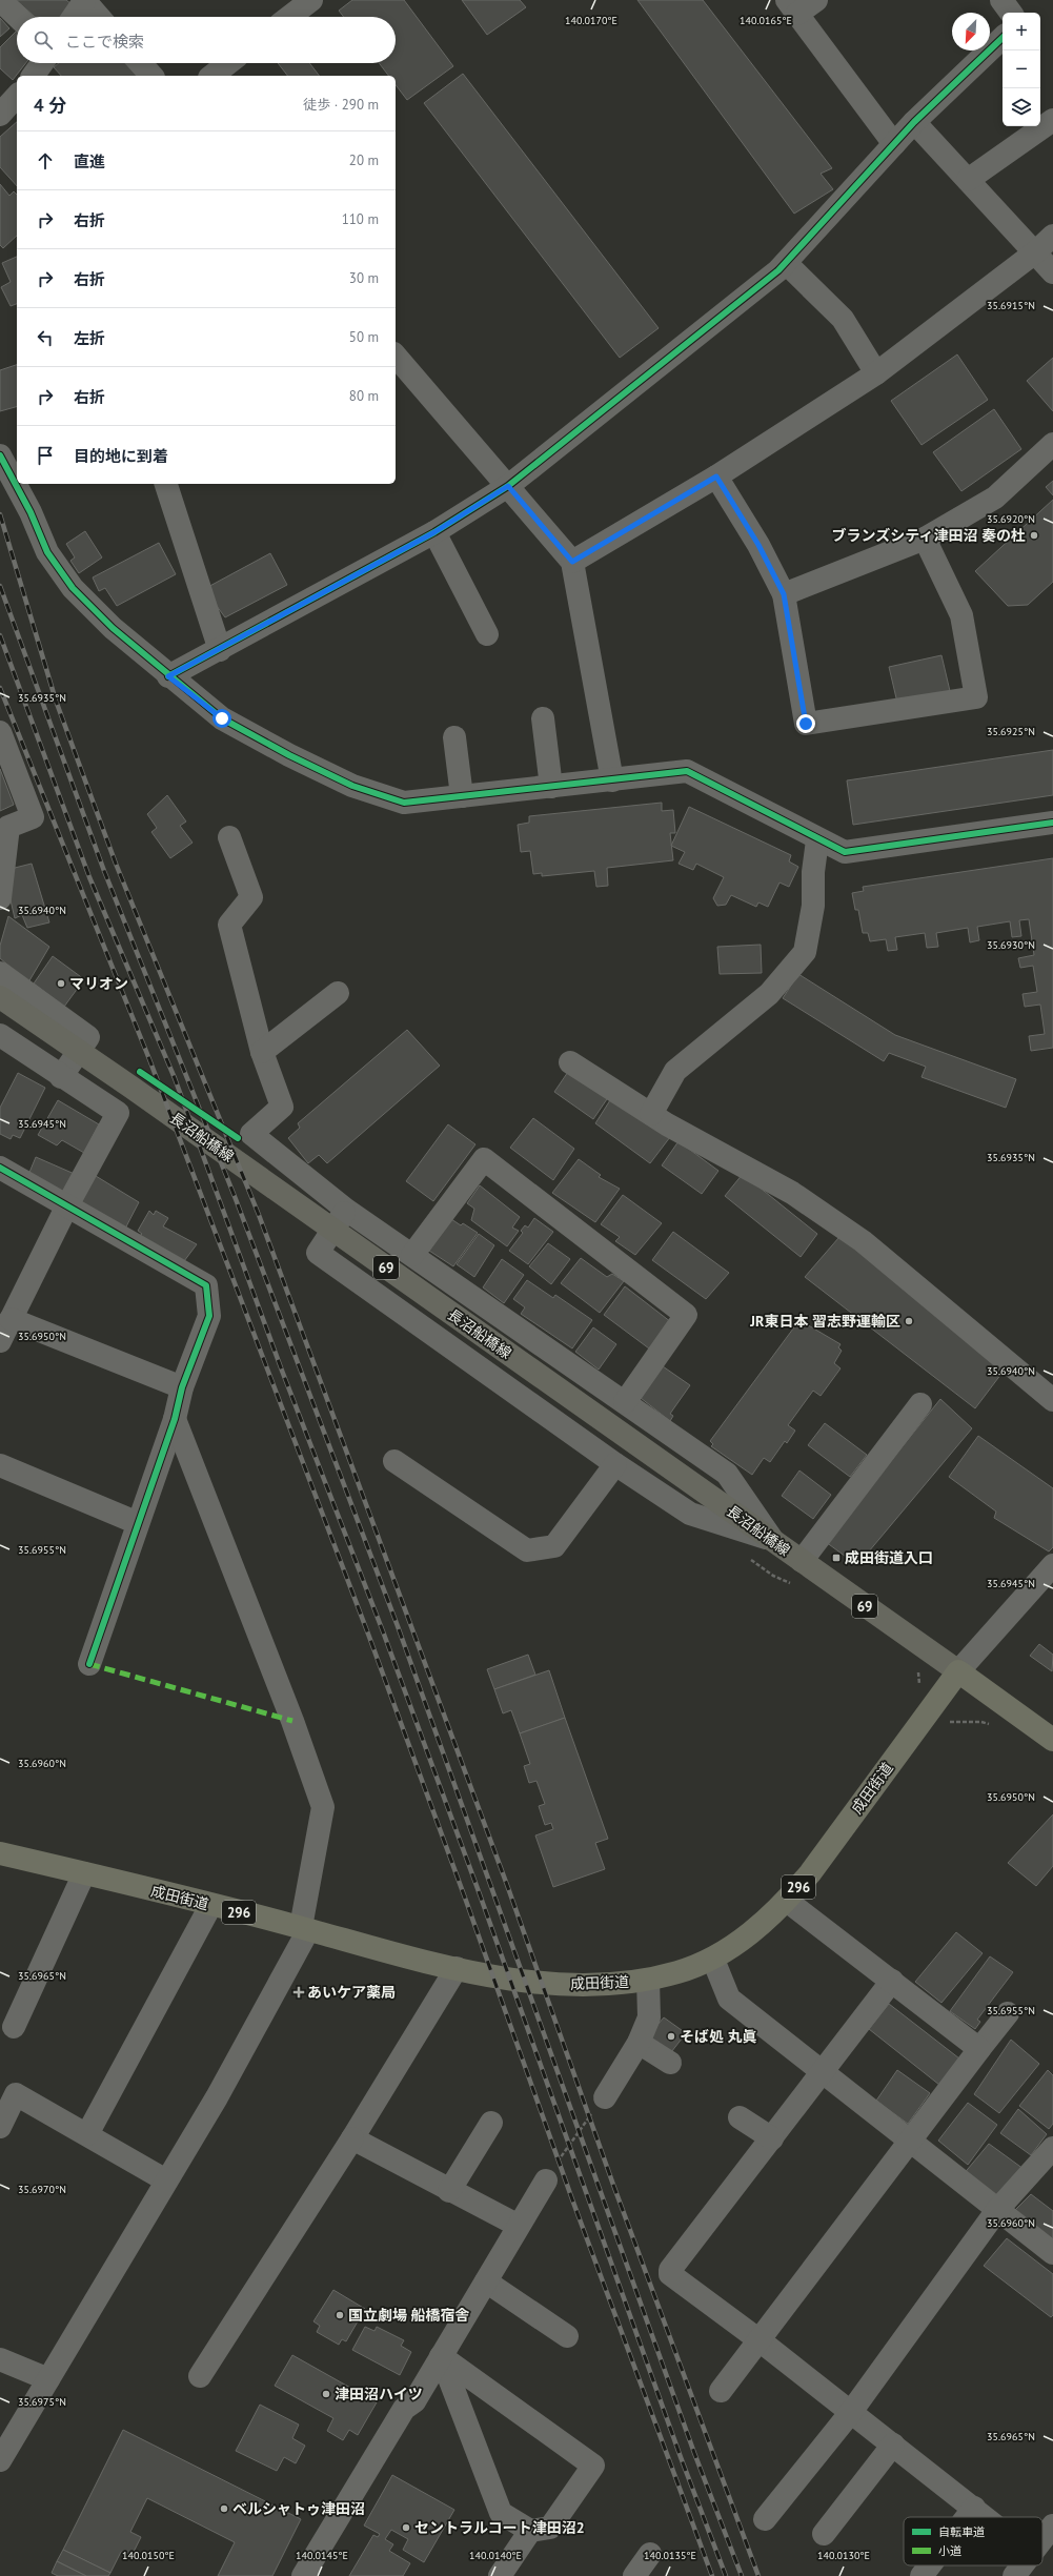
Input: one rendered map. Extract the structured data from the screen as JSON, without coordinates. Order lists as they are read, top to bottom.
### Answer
{
  "streets": {
    "highway": ["成田街道", "296"],
    "main road": ["長沼船橋線", "69"]
  },
  "crossings": [
    ["長沼船橋線", "成田街道"]
  ],
  "places": {
    "other": [
      "ブランズシティ津田沼 奏の杜",
      "マリオン",
      "JR東日本 習志野運輸区",
      "そば処 丸眞",
      "国立劇場 船橋宿舎",
      "津田沼ハイツ",
      "ベルシャトゥ津田沼",
      "セントラルコート津田沼2"
    ],
    "transit": ["成田街道入口"],
    "health": ["あいケア薬局"]
  },
  "legend": ["自転車道", "小道"],
  "north": "bottom left",
  "page": {
    "map_buttons": ["+", "−"],
    "search": "ここで検索",
    "heading": ["4 分", "徒歩 · 290 m"],
    "list": [
      ["直進", "20 m"],
      ["右折", "110 m"],
      ["右折", "30 m"],
      ["左折", "50 m"],
      ["右折", "80 m"],
      "目的地に到着"
    ]
  },
  "coordinates": [
    "140.0170°E",
    "140.0165°E",
    "35.6915°N",
    "35.6920°N",
    "35.6935°N",
    "35.6925°N",
    "35.6940°N",
    "35.6930°N",
    "35.6945°N",
    "35.6950°N",
    "35.6955°N",
    "35.6960°N",
    "35.6965°N",
    "35.6970°N",
    "35.6975°N",
    "140.0150°E",
    "140.0145°E",
    "140.0140°E",
    "140.0135°E",
    "140.0130°E"
  ]
}
